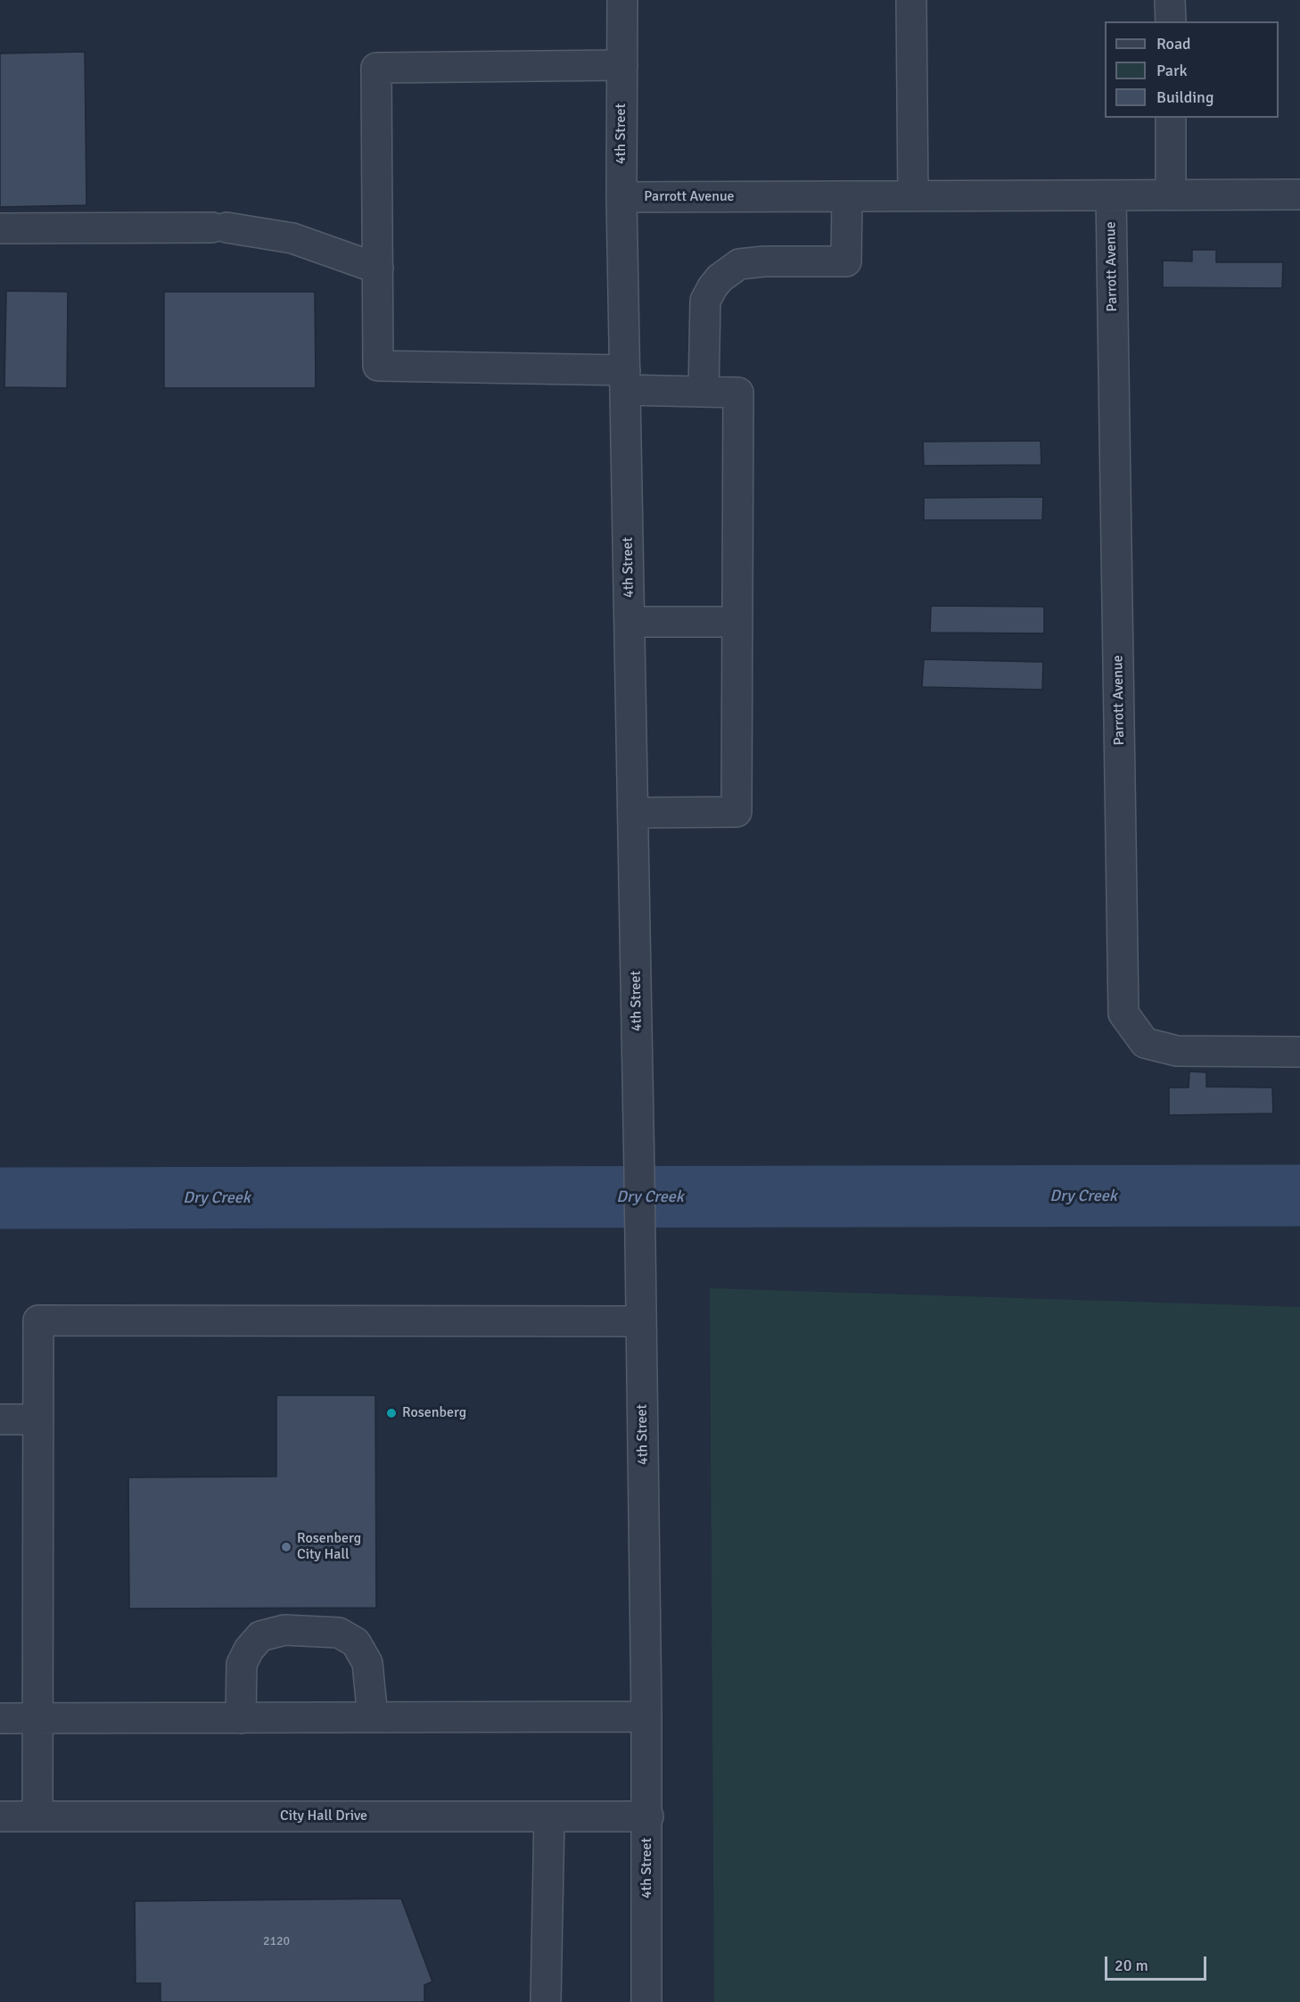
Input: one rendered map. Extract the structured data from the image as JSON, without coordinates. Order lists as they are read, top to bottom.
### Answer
{
  "streets": {
    "street": ["4th Street", "Parrott Avenue", "City Hall Drive"]
  },
  "crossings": [
    ["4th Street", "Parrott Avenue"],
    ["4th Street", "City Hall Drive"]
  ],
  "water": ["Dry Creek"],
  "places": ["Rosenberg", "Rosenberg City Hall"],
  "house_numbers": ["2120"],
  "legend": ["Road", "Park", "Building"],
  "scale_bar": "20 m"
}
